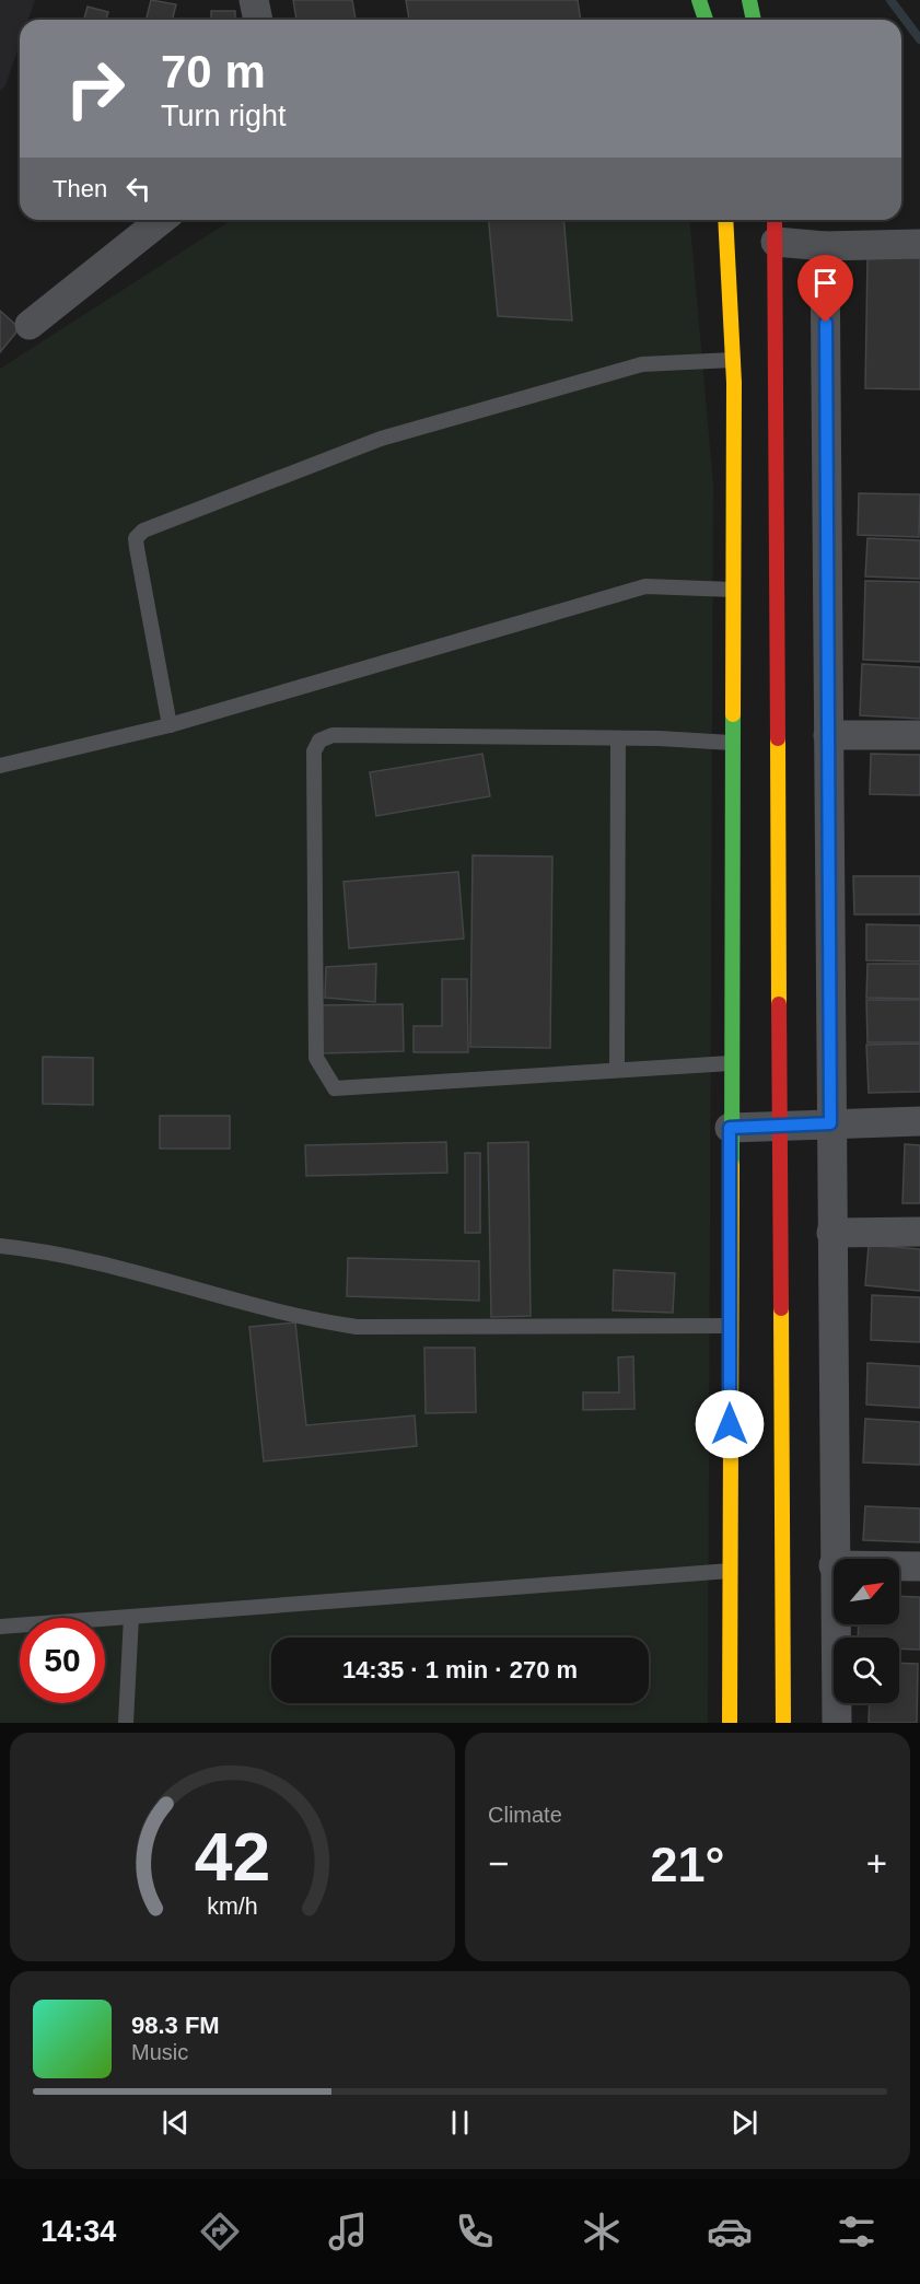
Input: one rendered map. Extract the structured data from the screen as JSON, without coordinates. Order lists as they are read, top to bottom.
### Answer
{
  "north": "top right",
  "page": {
    "turn": ["70 m", "Turn right"],
    "then": "Then",
    "limit": "50",
    "trip": "14:35 · 1 min · 270 m",
    "tile": "Climate",
    "heat": ["−", "21°", "+"],
    "song": ["98.3 FM", "Music"],
    "tabs": "14:34",
    "gauge": ["42", "km/h"]
  }
}
